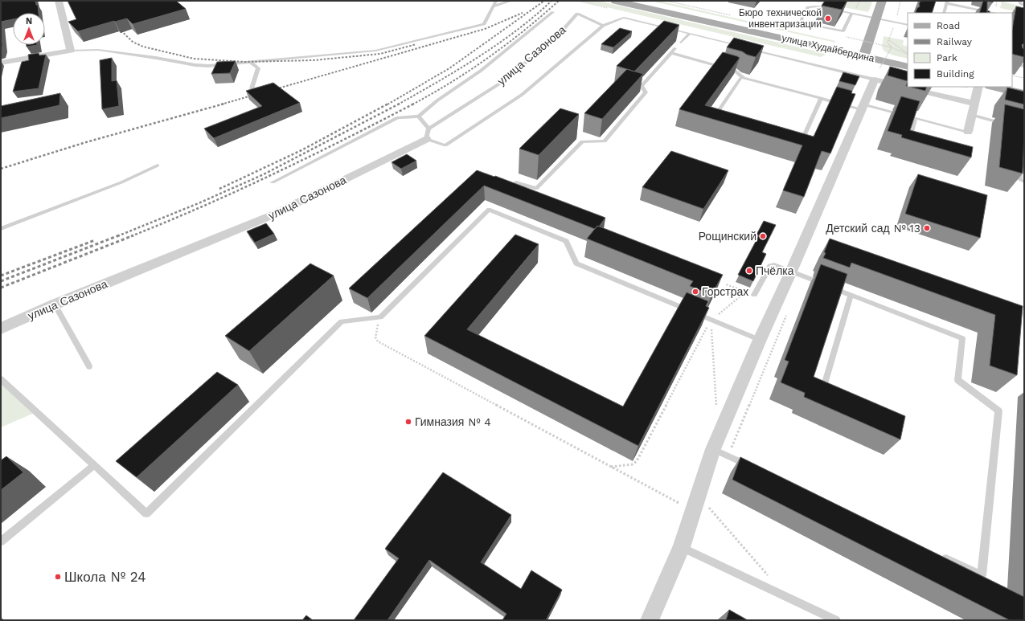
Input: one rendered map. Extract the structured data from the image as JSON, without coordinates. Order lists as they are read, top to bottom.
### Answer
{
  "streets": {
    "main road": ["улица Худайбердина"],
    "street": ["улица Сазонова"]
  },
  "places": [
    "Бюро технической инвентаризации",
    "Детский сад № 13",
    "Рощинский",
    "Пчёлка",
    "Горстрах",
    "Гимназия № 4",
    "Школа № 24"
  ],
  "legend": [
    "Road",
    "Railway",
    "Park",
    "Building"
  ],
  "north": "top"
}
